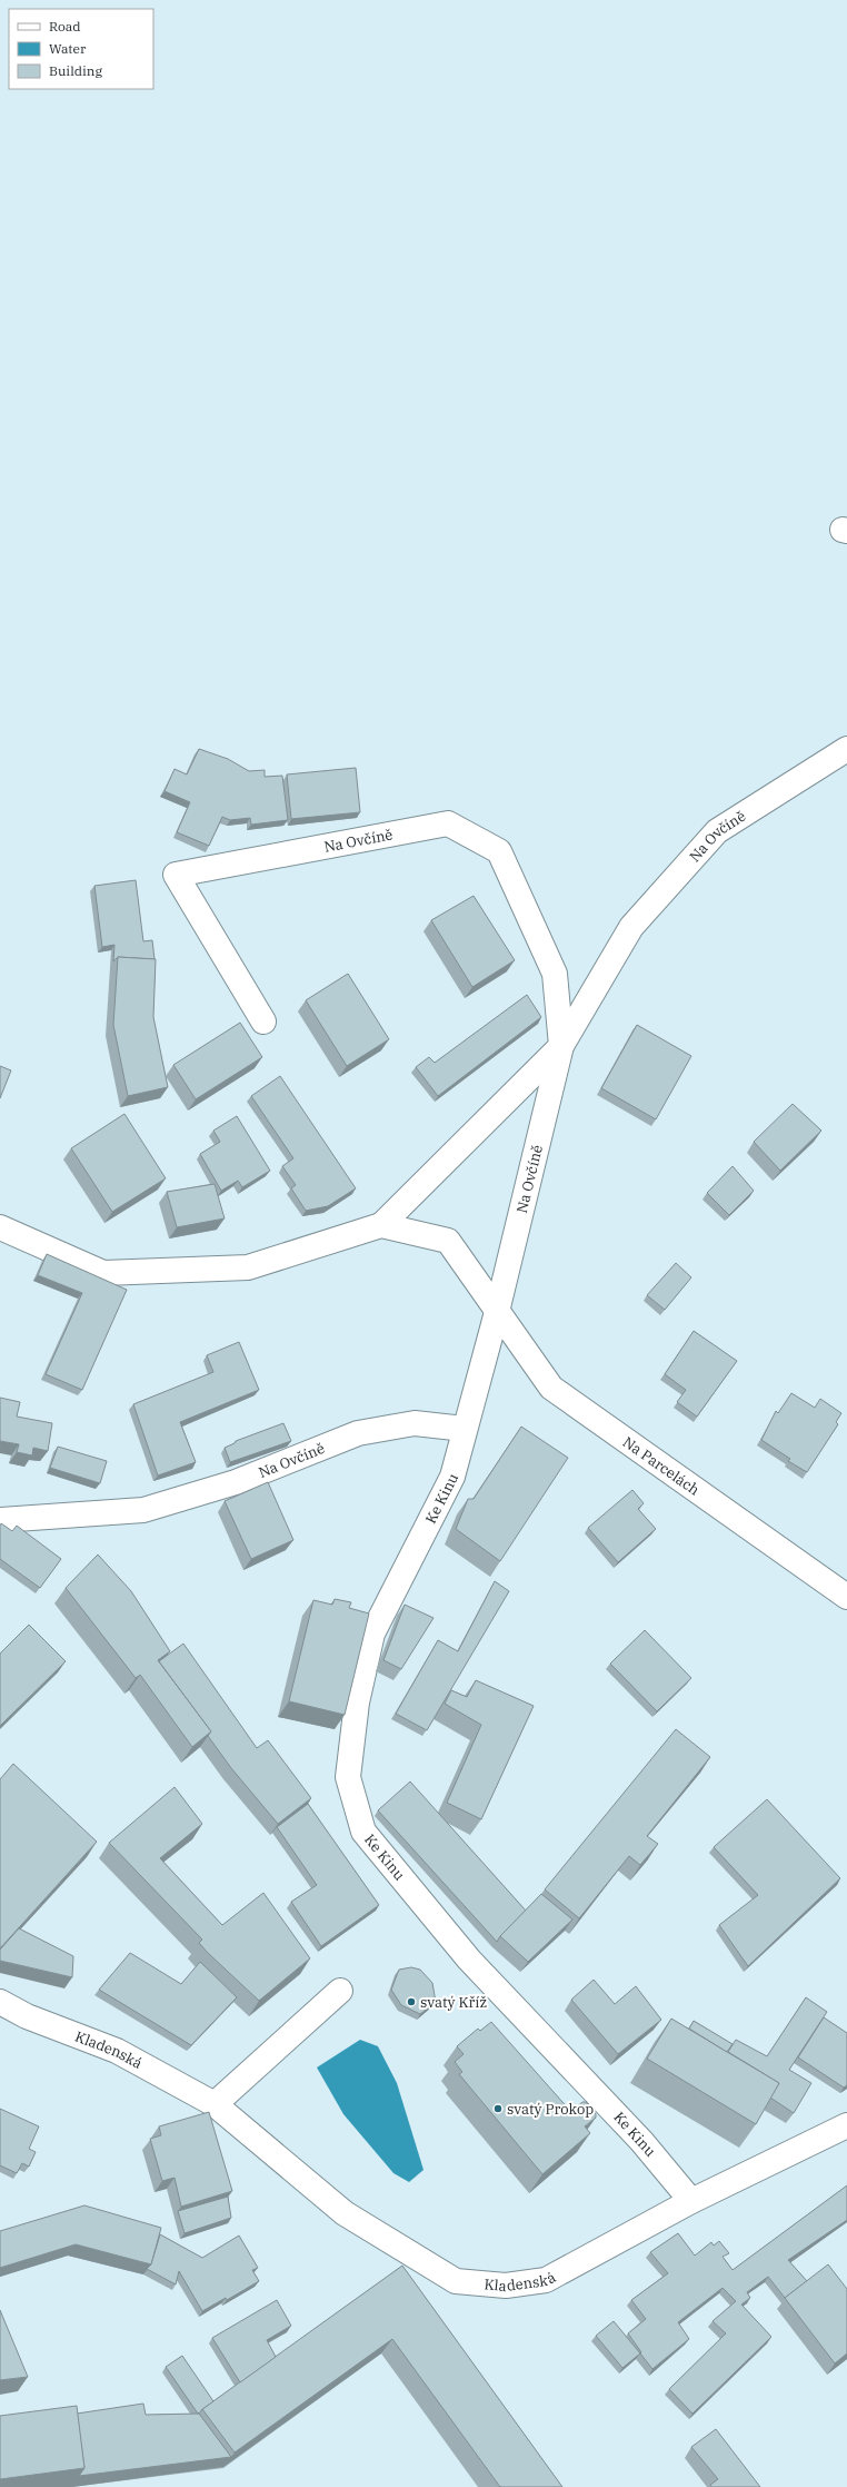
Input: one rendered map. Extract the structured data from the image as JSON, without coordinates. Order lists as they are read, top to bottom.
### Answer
{
  "streets": {
    "street": [
      "Na Ovčíně",
      "Na Parcelách",
      "Ke Kinu",
      "Kladenská"
    ]
  },
  "crossings": [
    ["Na Ovčíně", "Na Parcelách"],
    ["Na Ovčíně", "Ke Kinu"],
    ["Ke Kinu", "Kladenská"]
  ],
  "places": ["svatý Kříž", "svatý Prokop"],
  "legend": ["Road", "Water", "Building"]
}
